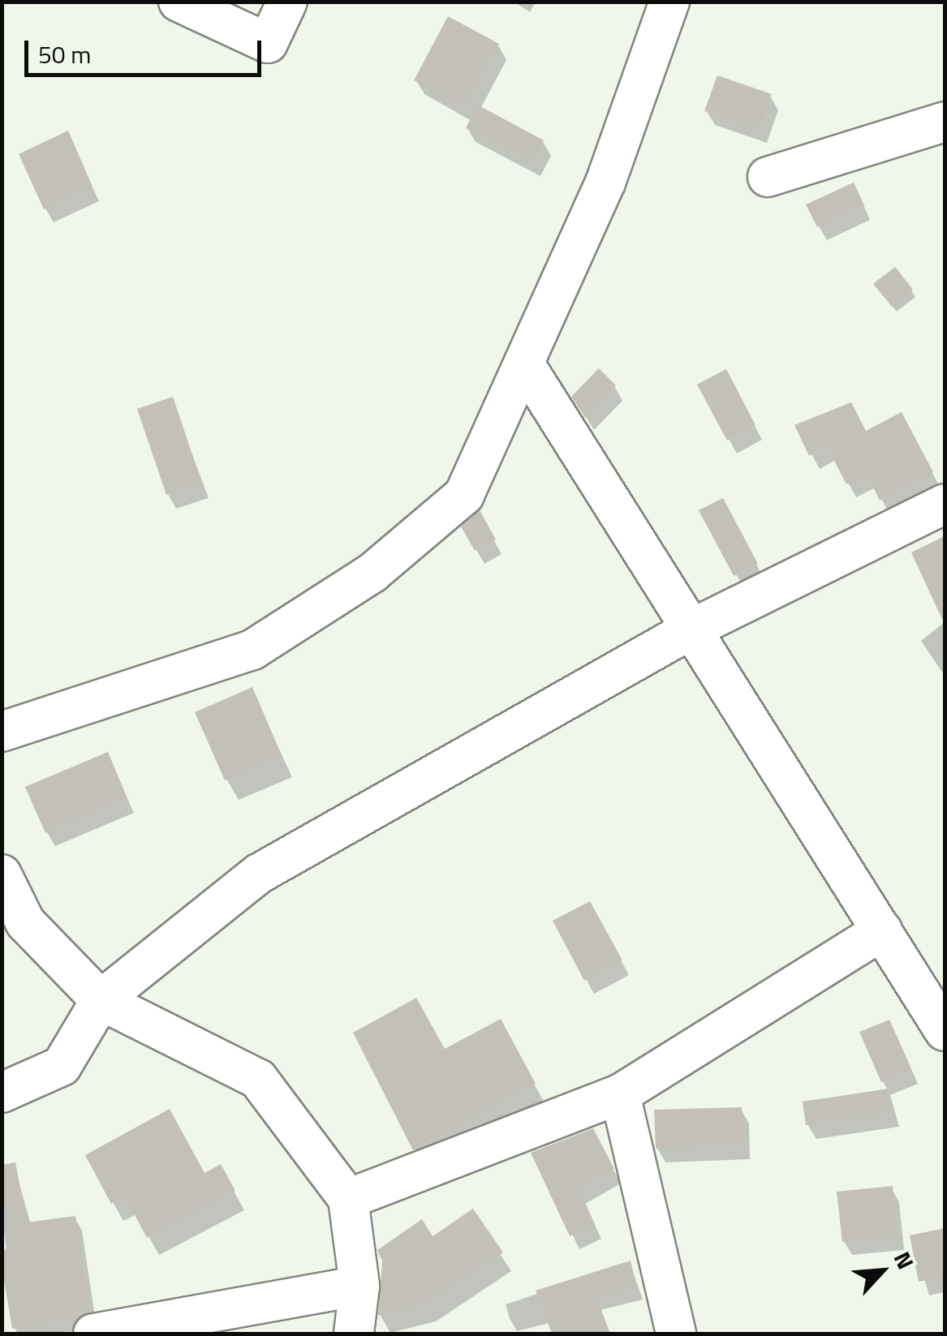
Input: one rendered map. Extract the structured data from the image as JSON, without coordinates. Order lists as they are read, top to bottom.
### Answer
{
  "scale_bar": "50 m",
  "north": "top right"
}
